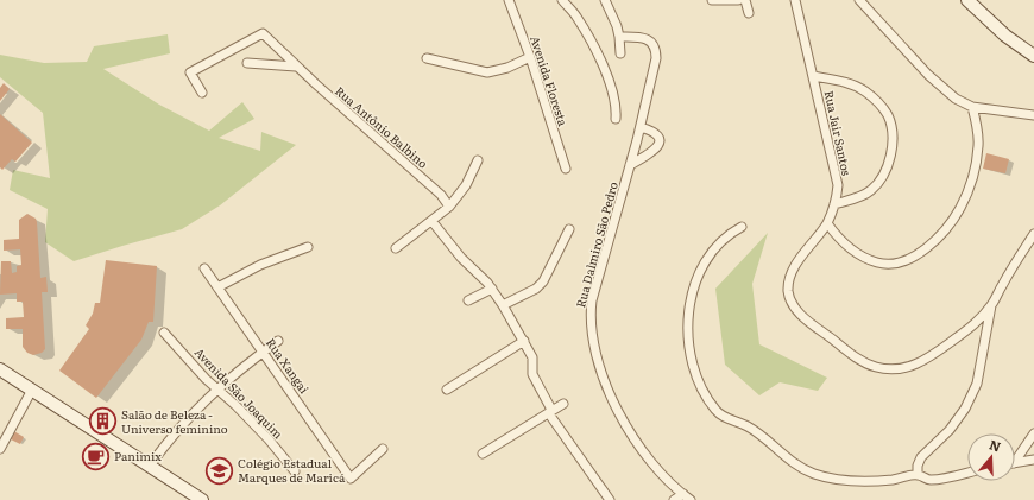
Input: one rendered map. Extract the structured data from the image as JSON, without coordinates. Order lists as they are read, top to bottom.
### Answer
{
  "streets": {
    "street": [
      "Avenida Floresta",
      "Rua Antônio Balbino",
      "Rua Jair Santos",
      "Rua Dalmiro São Pedro",
      "Rua Xangai",
      "Avenida São Joaquim"
    ]
  },
  "places": {
    "building": ["Salão de Beleza - Universo feminino"],
    "cafe": ["Panimix"],
    "school or university": ["Colégio Estadual Marques de Maricá"]
  },
  "north": "top"
}
